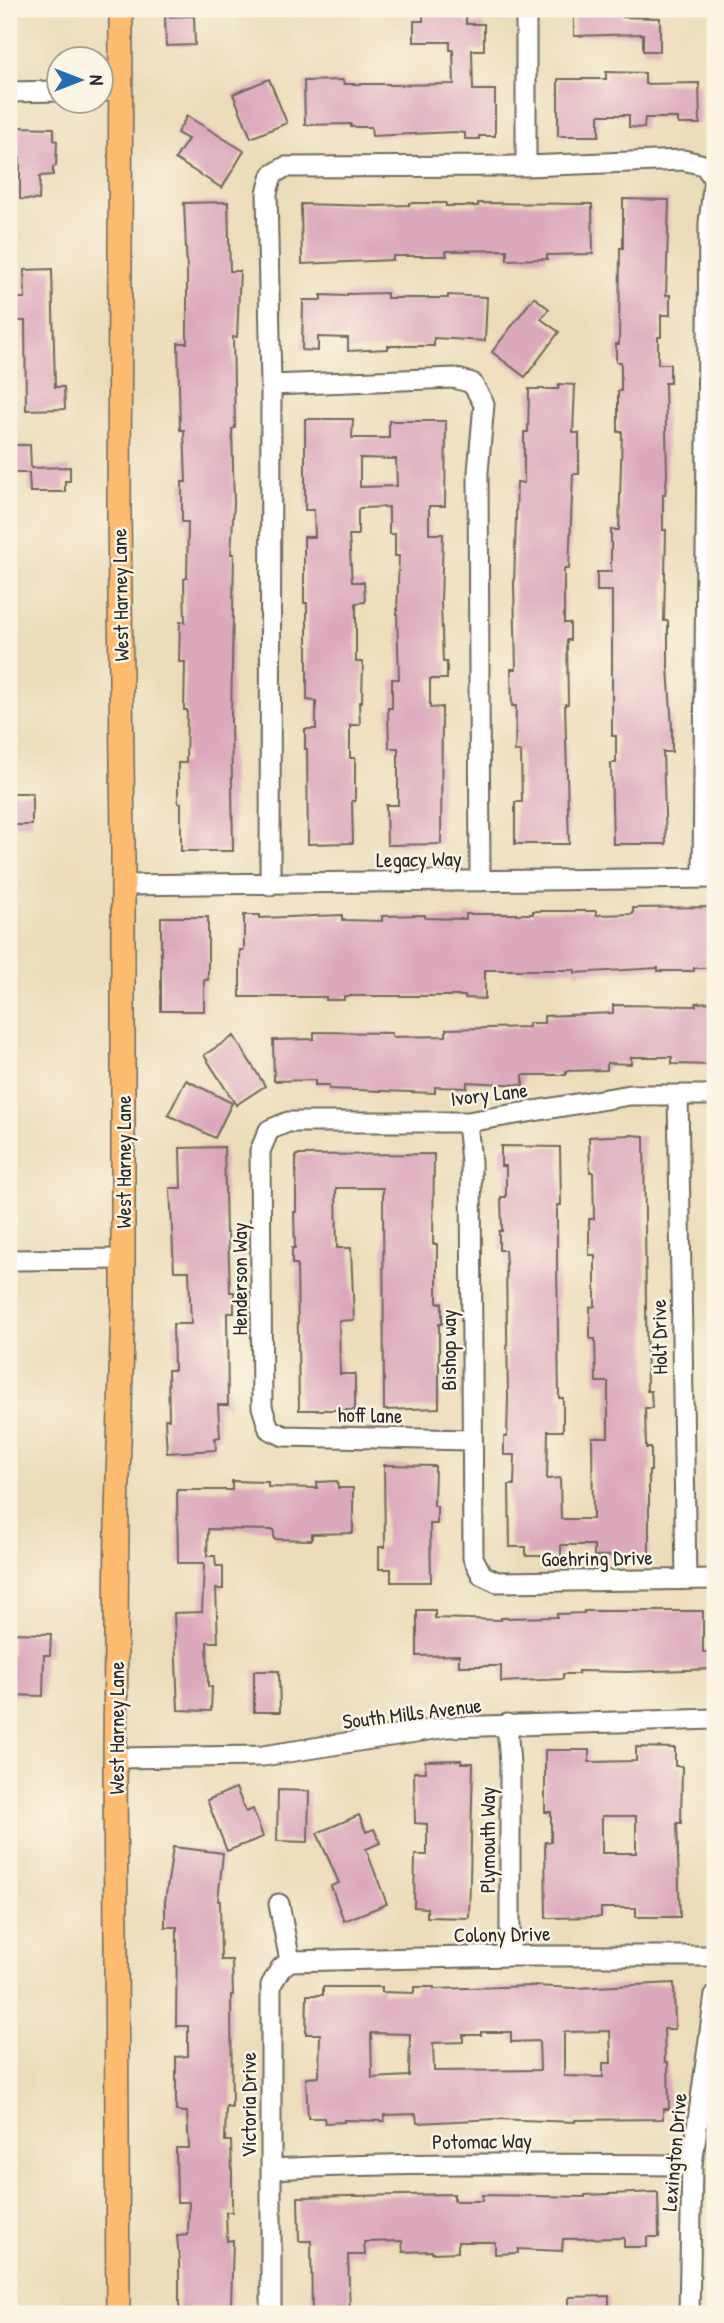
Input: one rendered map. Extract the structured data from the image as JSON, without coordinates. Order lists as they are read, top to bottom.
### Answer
{
  "streets": {
    "main road": ["West Harney Lane"],
    "street": [
      "Legacy Way",
      "Ivory Lane",
      "Henderson Way",
      "Holt Drive",
      "Bishop way",
      "hoff lane",
      "Goehring Drive",
      "South Mills Avenue",
      "Plymouth Way",
      "Colony Drive",
      "Victoria Drive",
      "Potomac Way",
      "Lexington Drive"
    ]
  },
  "crossings": [
    ["West Harney Lane", "Legacy Way"],
    ["West Harney Lane", "South Mills Avenue"],
    ["Ivory Lane", "Henderson Way"],
    ["Ivory Lane", "Holt Drive"],
    ["Ivory Lane", "Bishop way"],
    ["Henderson Way", "hoff lane"],
    ["Holt Drive", "Goehring Drive"],
    ["Bishop way", "hoff lane"],
    ["Bishop way", "Goehring Drive"],
    ["South Mills Avenue", "Plymouth Way"],
    ["Plymouth Way", "Colony Drive"],
    ["Colony Drive", "Victoria Drive"],
    ["Victoria Drive", "Potomac Way"],
    ["Potomac Way", "Lexington Drive"]
  ],
  "north": "right"
}
